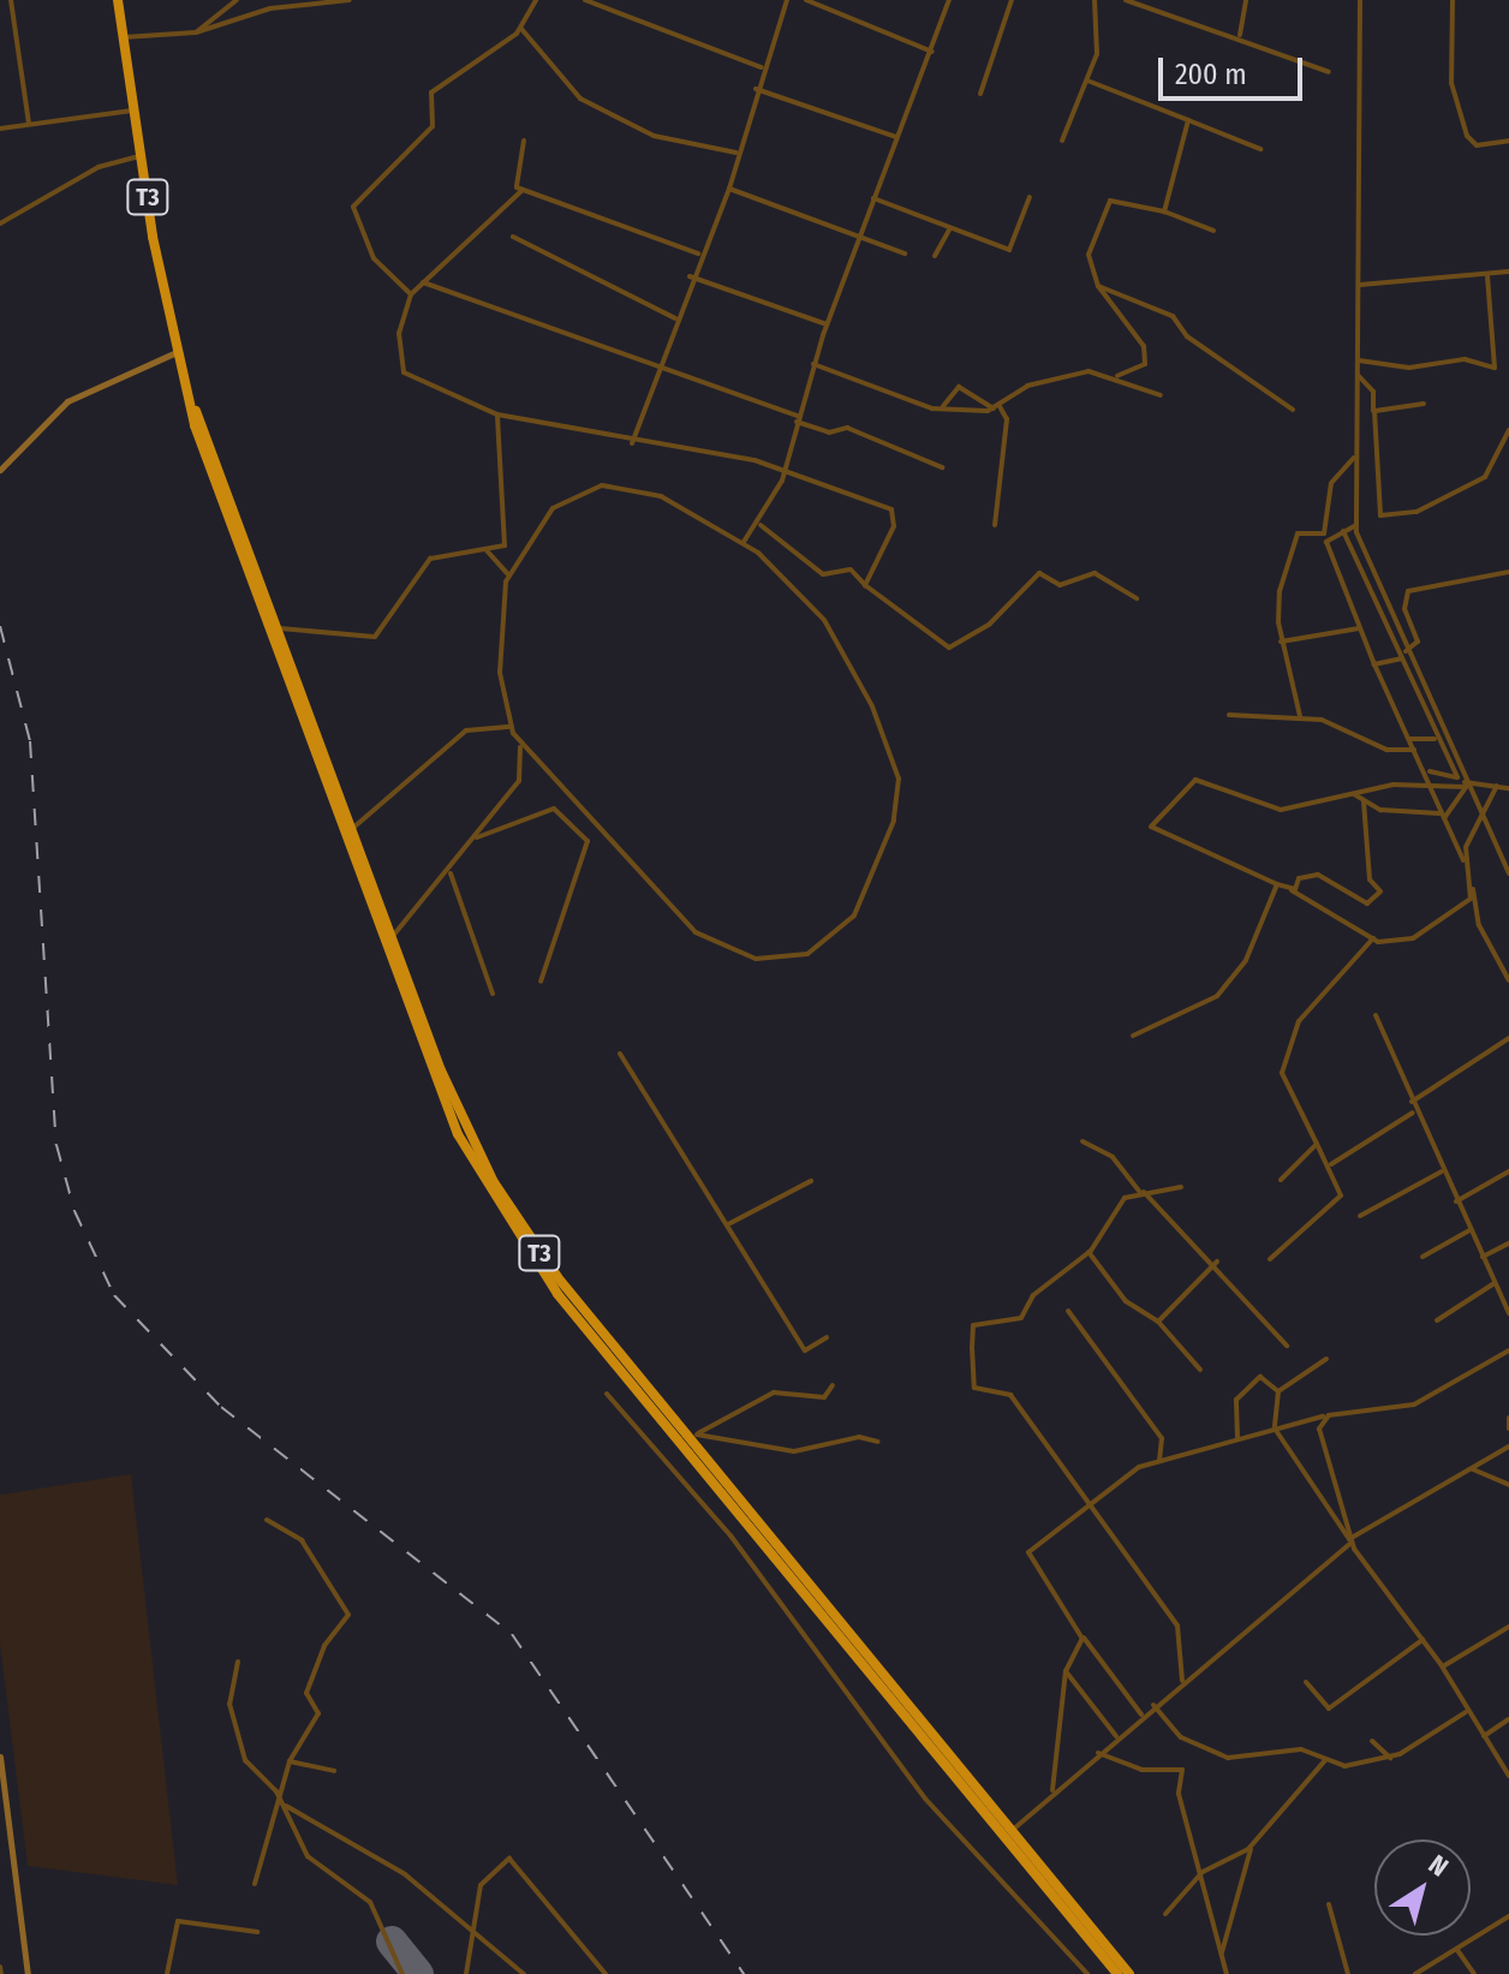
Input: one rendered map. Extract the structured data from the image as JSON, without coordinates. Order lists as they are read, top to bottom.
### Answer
{
  "streets": {
    "highway": ["T3"]
  },
  "scale_bar": "200 m",
  "north": "top right"
}
